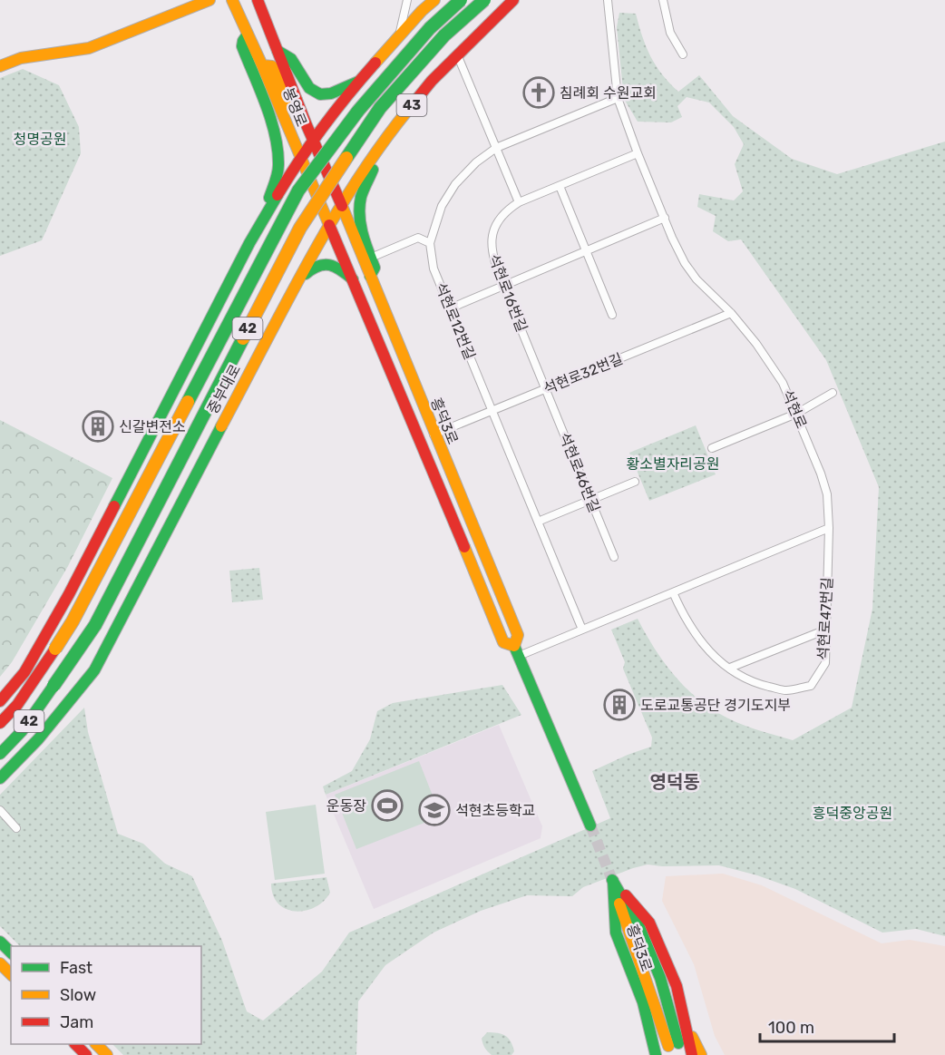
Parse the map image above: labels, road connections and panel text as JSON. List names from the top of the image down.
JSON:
{
  "streets": {
    "main road": [
      "43",
      "봉영로",
      "42",
      "중부대로",
      "흥덕3로"
    ],
    "street": [
      "석현로16번길",
      "석현로12번길",
      "석현로32번길",
      "석현로",
      "석현로46번길",
      "석현로47번길"
    ]
  },
  "crossings": [
    ["봉영로", "중부대로"],
    ["봉영로", "흥덕3로"],
    ["석현로16번길", "석현로32번길"],
    ["석현로16번길", "석현로"],
    ["석현로16번길", "석현로46번길"],
    ["석현로12번길", "석현로32번길"],
    ["석현로12번길", "석현로"],
    ["석현로32번길", "석현로"],
    ["석현로32번길", "흥덕3로"],
    ["석현로32번길", "석현로46번길"],
    ["중부대로", "흥덕3로"],
    ["석현로", "석현로47번길"]
  ],
  "districts": ["영덕동"],
  "parks": ["청명공원", "황소별자리공원", "흥덕중앙공원"],
  "places": {
    "church": ["침례회 수원교회"],
    "building": ["신갈변전소", "도로교통공단 경기도지부"],
    "sports": ["운동장"],
    "school or university": ["석현초등학교"]
  },
  "legend": ["Fast", "Slow", "Jam"],
  "scale_bar": "100 m"
}
